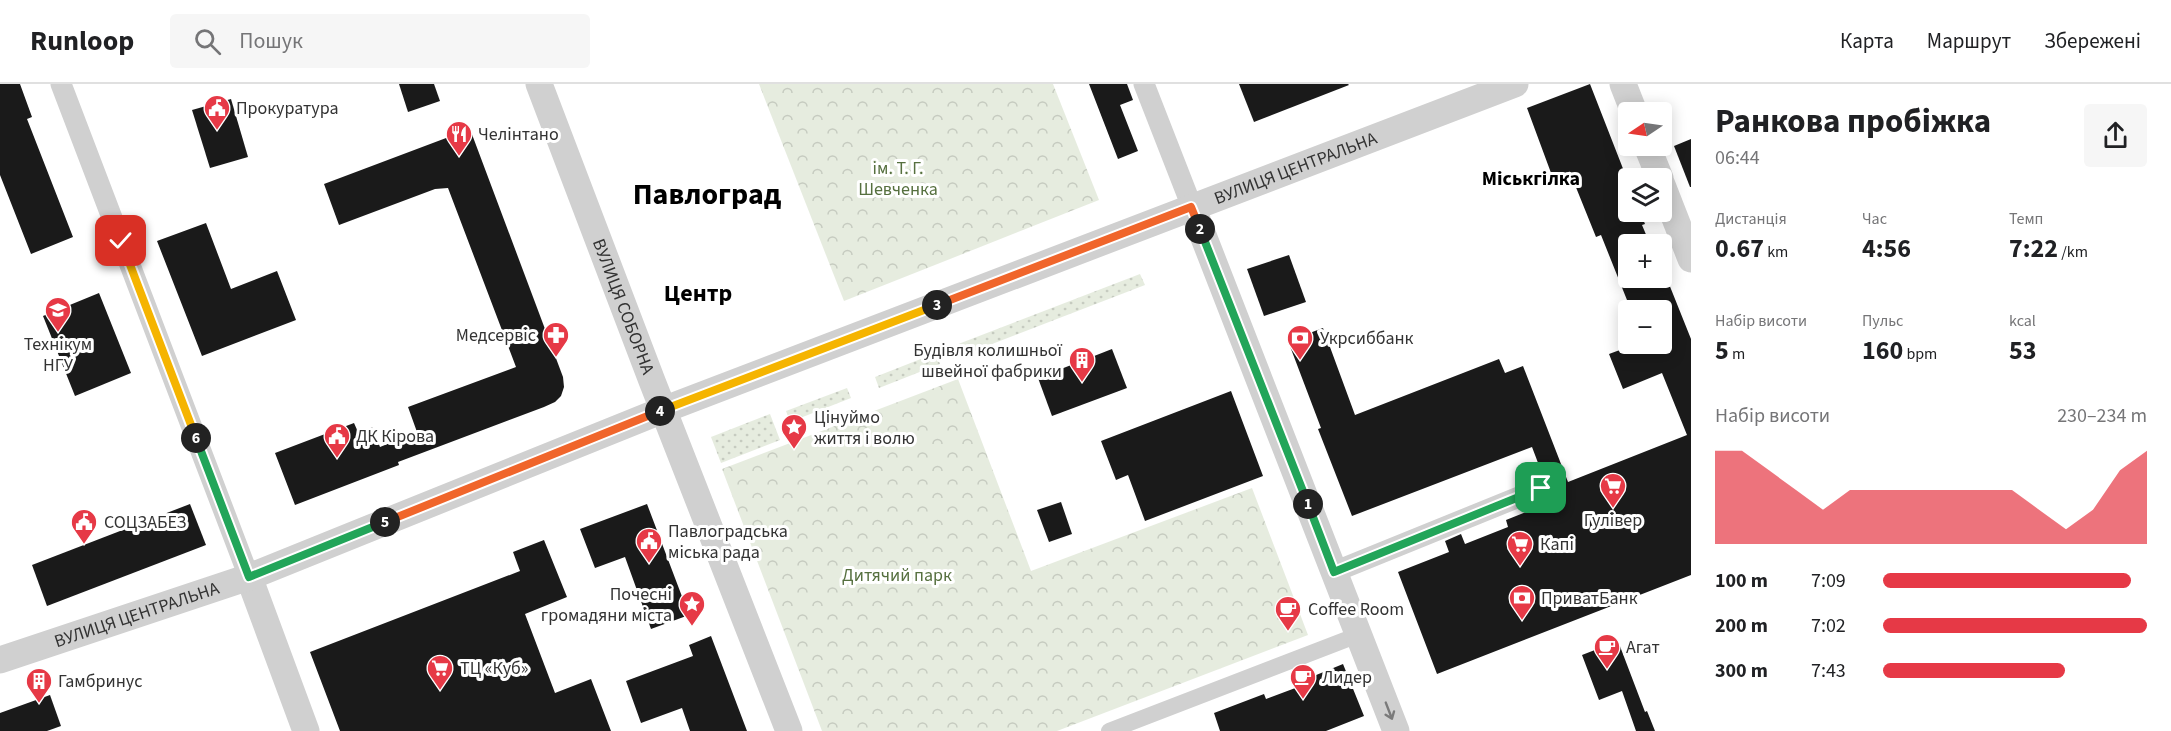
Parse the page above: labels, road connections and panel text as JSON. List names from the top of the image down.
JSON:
{
  "streets": {
    "street": ["ВУЛИЦЯ ЦЕНТРАЛЬНА", "ВУЛИЦЯ СОБОРНА"]
  },
  "crossings": [
    ["ВУЛИЦЯ ЦЕНТРАЛЬНА", "ВУЛИЦЯ СОБОРНА"]
  ],
  "districts": ["Міськгілка", "Павлоград", "Центр"],
  "parks": ["ім. Т. Г. Шевченка", "Дитячий парк"],
  "places": {
    "public building": [
      "Прокуратура",
      "ДК Кірова",
      "СОЦЗАБЕЗ",
      "Павлоградська міська рада"
    ],
    "restaurant": ["Челінтано"],
    "school or university": ["Технікум НГУ"],
    "pharmacy": ["Медсервіс"],
    "bank": ["Укрсиббанк", "ПриватБанк"],
    "building": ["Будівля колишньої швейної фабрики", "Гамбринус"],
    "place": ["Цінуймо життя і волю", "Почесні громадяни міста"],
    "supermarket": ["Гулівер", "Капі", "ТЦ «Куб»"],
    "cafe": ["Coffee Room", "Агат", "Лидер"]
  },
  "north": "left",
  "page": {
    "header": "Runloop",
    "search": "Пошук",
    "nav": ["Карта", "Маршрут", "Збережені"],
    "heading": ["Ранкова пробіжка", "06:44"],
    "map_buttons": ["+", "−"],
    "stats": [
      ["Дистанція", "0.67 km"],
      ["Час", "4:56"],
      ["Темп", "7:22 /km"],
      ["Набір висоти", "5 m"],
      ["Пульс", "160 bpm"],
      ["kcal", "53"]
    ],
    "pins": [
      "2",
      "3",
      "4",
      "6",
      "1",
      "5"
    ],
    "chart": ["Набір висоти", "230–234 m"],
    "list": [
      {
        "name": "100 m",
        "note": "7:09"
      },
      {
        "name": "200 m",
        "note": "7:02"
      },
      {
        "name": "300 m",
        "note": "7:43"
      }
    ]
  }
}
